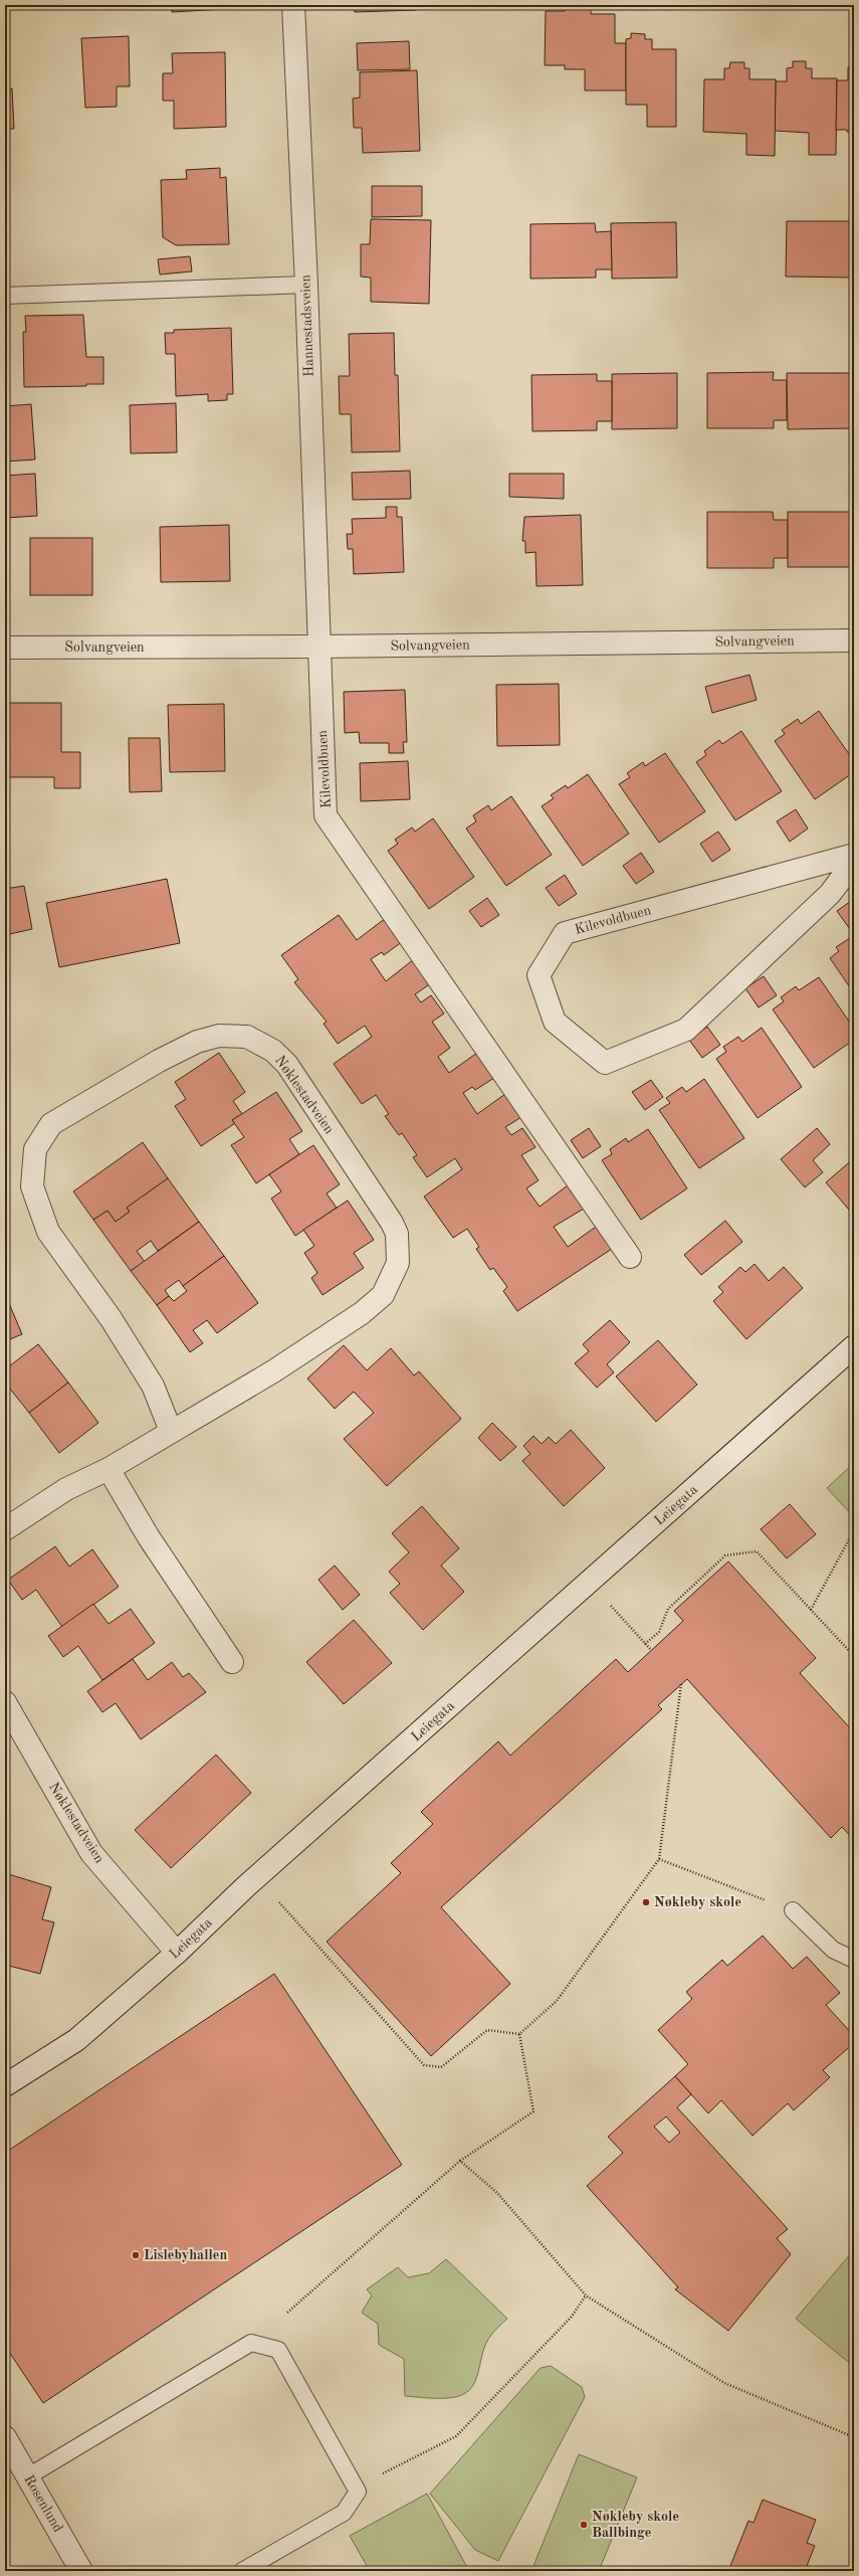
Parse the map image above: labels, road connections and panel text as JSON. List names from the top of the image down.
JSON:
{
  "streets": {
    "street": [
      "Hannestadsveien",
      "Solvangveien",
      "Kilevoldbuen",
      "Nøklestadveien",
      "Leiegata",
      "Rosenlund"
    ]
  },
  "crossings": [
    ["Hannestadsveien", "Solvangveien"],
    ["Hannestadsveien", "Kilevoldbuen"],
    ["Solvangveien", "Kilevoldbuen"],
    ["Nøklestadveien", "Leiegata"]
  ],
  "places": ["Nøkleby skole", "Lislebyhallen", "Nøkleby skole Ballbinge"]
}
